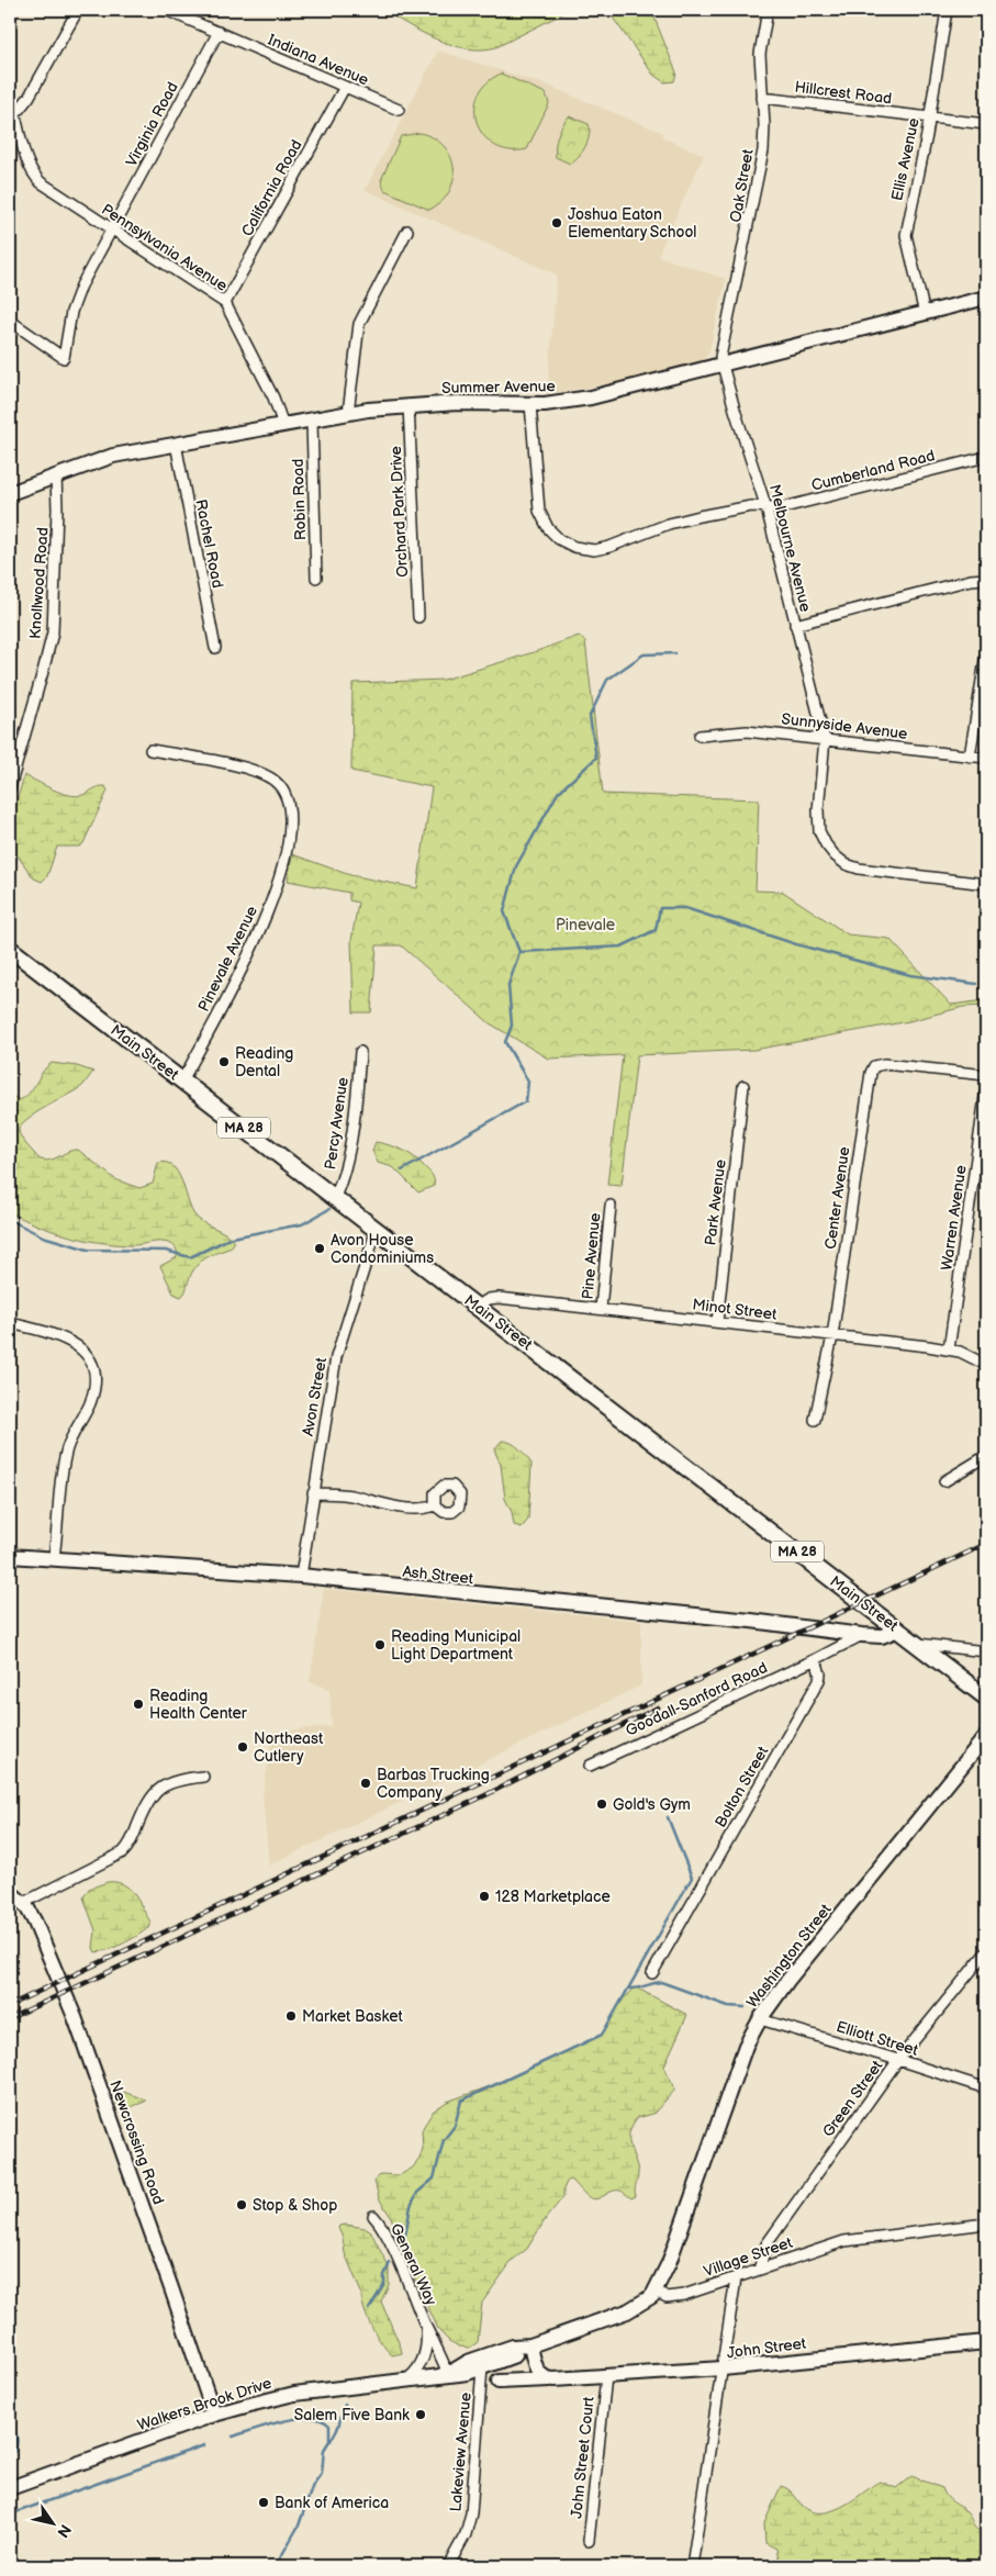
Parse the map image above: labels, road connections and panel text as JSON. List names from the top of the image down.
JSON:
{
  "streets": {
    "main road": ["Main Street", "MA 28"],
    "street": [
      "Indiana Avenue",
      "Hillcrest Road",
      "Virginia Road",
      "Ellis Avenue",
      "Oak Street",
      "California Road",
      "Pennsylvania Avenue",
      "Summer Avenue",
      "Cumberland Road",
      "Robin Road",
      "Orchard Park Drive",
      "Rachel Road",
      "Melbourne Avenue",
      "Knollwood Road",
      "Sunnyside Avenue",
      "Pinevale Avenue",
      "Percy Avenue",
      "Center Avenue",
      "Park Avenue",
      "Warren Avenue",
      "Pine Avenue",
      "Minot Street",
      "Avon Street",
      "Ash Street",
      "Goodall-Sanford Road",
      "Bolton Street",
      "Washington Street",
      "Elliott Street",
      "Green Street",
      "Newcrossing Road",
      "Village Street",
      "General Way",
      "John Street",
      "Walkers Brook Drive",
      "Lakeview Avenue",
      "John Street Court"
    ]
  },
  "crossings": [
    ["Indiana Avenue", "Virginia Road"],
    ["Indiana Avenue", "California Road"],
    ["Hillcrest Road", "Ellis Avenue"],
    ["Hillcrest Road", "Oak Street"],
    ["Virginia Road", "Pennsylvania Avenue"],
    ["Ellis Avenue", "Summer Avenue"],
    ["Oak Street", "Summer Avenue"],
    ["Oak Street", "Melbourne Avenue"],
    ["California Road", "Pennsylvania Avenue"],
    ["Pennsylvania Avenue", "Summer Avenue"],
    ["Summer Avenue", "Cumberland Road"],
    ["Summer Avenue", "Robin Road"],
    ["Summer Avenue", "Orchard Park Drive"],
    ["Summer Avenue", "Rachel Road"],
    ["Summer Avenue", "Melbourne Avenue"],
    ["Summer Avenue", "Knollwood Road"],
    ["Cumberland Road", "Melbourne Avenue"],
    ["Melbourne Avenue", "Sunnyside Avenue"],
    ["Pinevale Avenue", "Main Street"],
    ["Main Street", "Percy Avenue"],
    ["Main Street", "Minot Street"],
    ["Main Street", "Avon Street"],
    ["Main Street", "Ash Street"],
    ["Center Avenue", "Minot Street"],
    ["Park Avenue", "Minot Street"],
    ["Warren Avenue", "Minot Street"],
    ["Pine Avenue", "Minot Street"],
    ["Avon Street", "Ash Street"],
    ["Goodall-Sanford Road", "Bolton Street"],
    ["Washington Street", "Elliott Street"],
    ["Washington Street", "Village Street"],
    ["Elliott Street", "Green Street"],
    ["Green Street", "Village Street"],
    ["Newcrossing Road", "Walkers Brook Drive"],
    ["General Way", "Walkers Brook Drive"],
    ["John Street", "John Street Court"]
  ],
  "parks": ["Pinevale"],
  "places": [
    "Joshua Eaton Elementary School",
    "Reading Dental",
    "Avon House Condominiums",
    "Reading Municipal Light Department",
    "Reading Health Center",
    "Northeast Cutlery",
    "Barbas Trucking Company",
    "Gold's Gym",
    "128 Marketplace",
    "Market Basket",
    "Stop & Shop",
    "Salem Five Bank",
    "Bank of America"
  ],
  "north": "bottom right"
}
